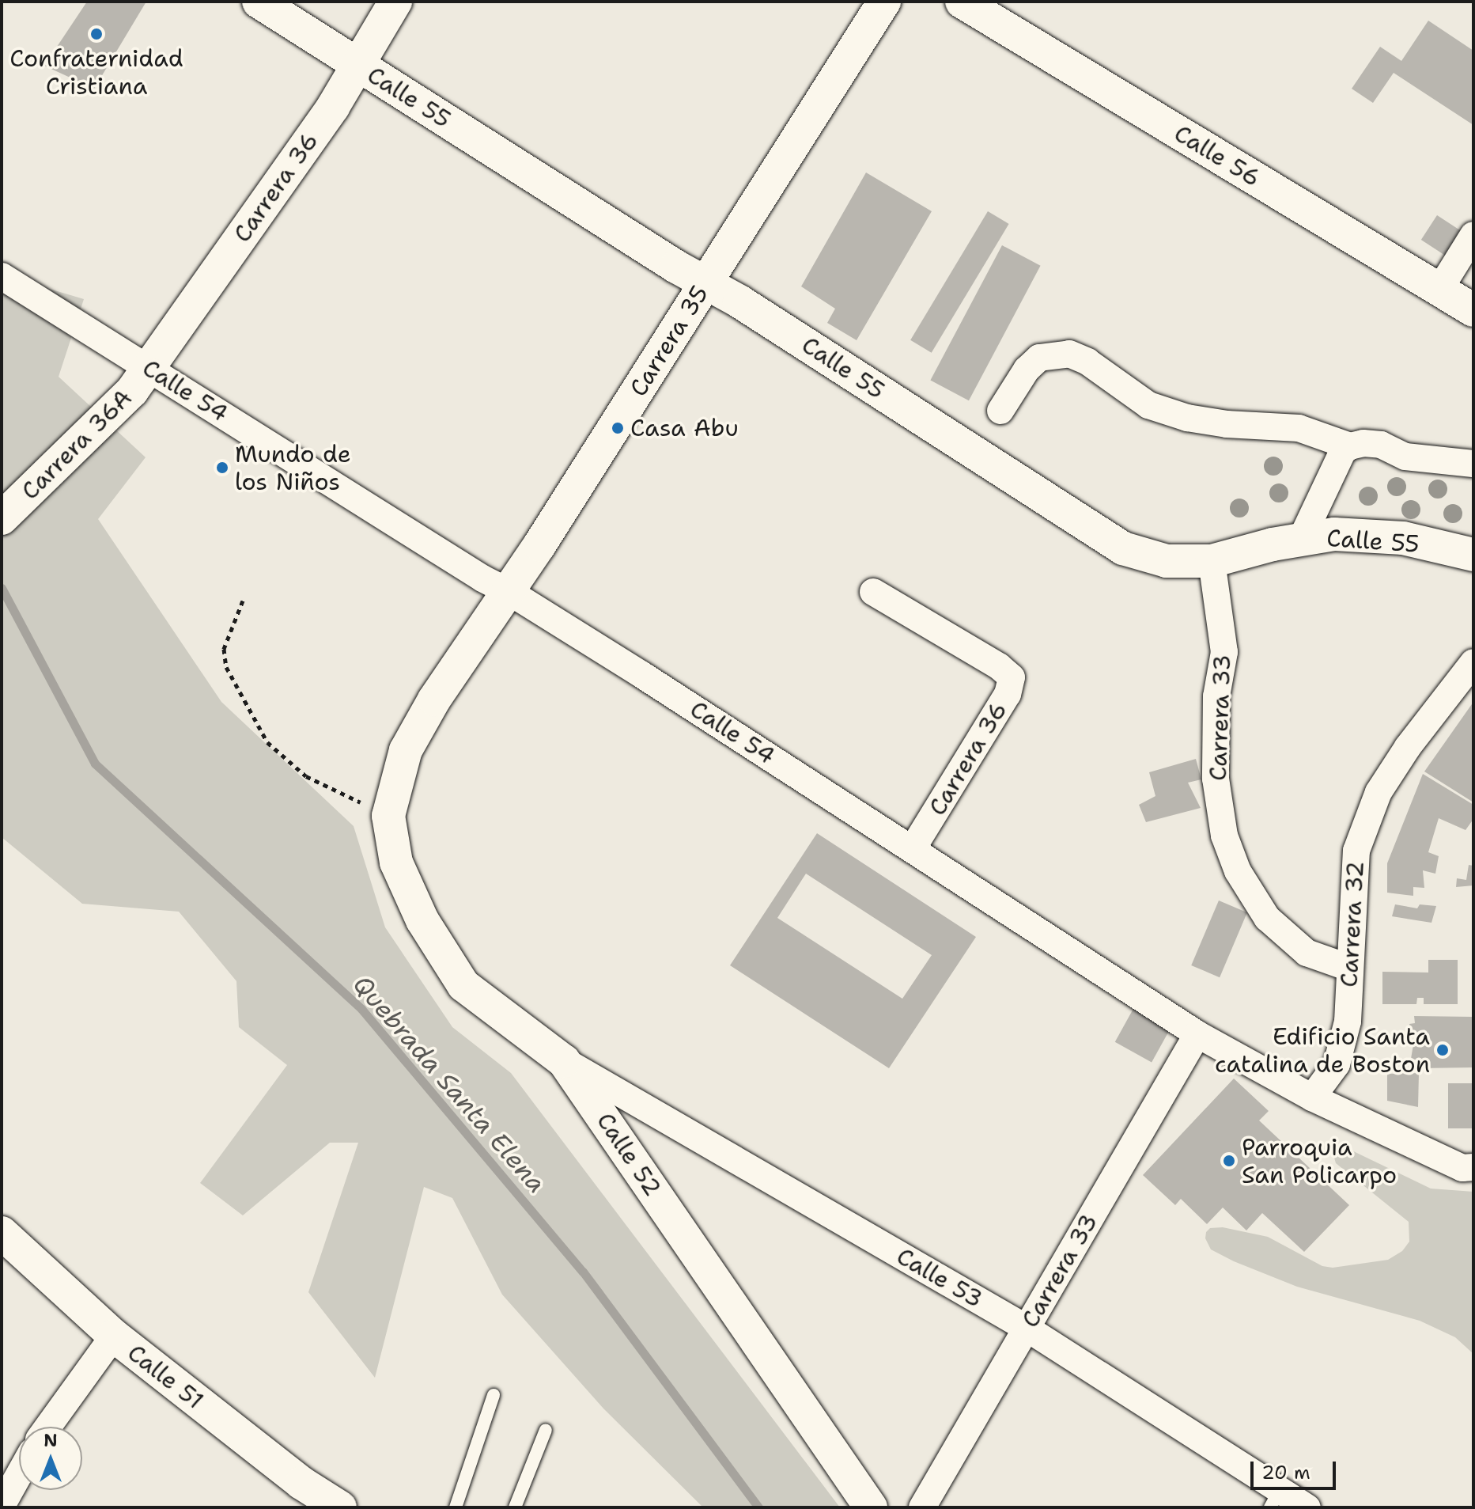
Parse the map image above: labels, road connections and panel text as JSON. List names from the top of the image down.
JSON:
{
  "streets": {
    "street": [
      "Calle 55",
      "Calle 56",
      "Carrera 36",
      "Carrera 35",
      "Calle 54",
      "Carrera 36A",
      "Carrera 33",
      "Carrera 32",
      "Calle 52",
      "Calle 53",
      "Calle 51"
    ]
  },
  "crossings": [
    ["Calle 55", "Carrera 36"],
    ["Calle 55", "Carrera 35"],
    ["Calle 55", "Carrera 33"],
    ["Carrera 36", "Calle 54"],
    ["Carrera 36", "Carrera 36A"],
    ["Carrera 35", "Calle 54"],
    ["Carrera 35", "Calle 52"],
    ["Calle 54", "Carrera 36A"],
    ["Calle 54", "Carrera 33"],
    ["Calle 54", "Carrera 32"],
    ["Carrera 33", "Carrera 32"],
    ["Carrera 33", "Calle 53"],
    ["Calle 52", "Calle 53"]
  ],
  "water": ["Quebrada Santa Elena"],
  "places": [
    "Confraternidad Cristiana",
    "Casa Abu",
    "Mundo de los Niños",
    "Edificio Santa catalina de Boston",
    "Parroquia San Policarpo"
  ],
  "scale_bar": "20 m",
  "north": "top"
}
